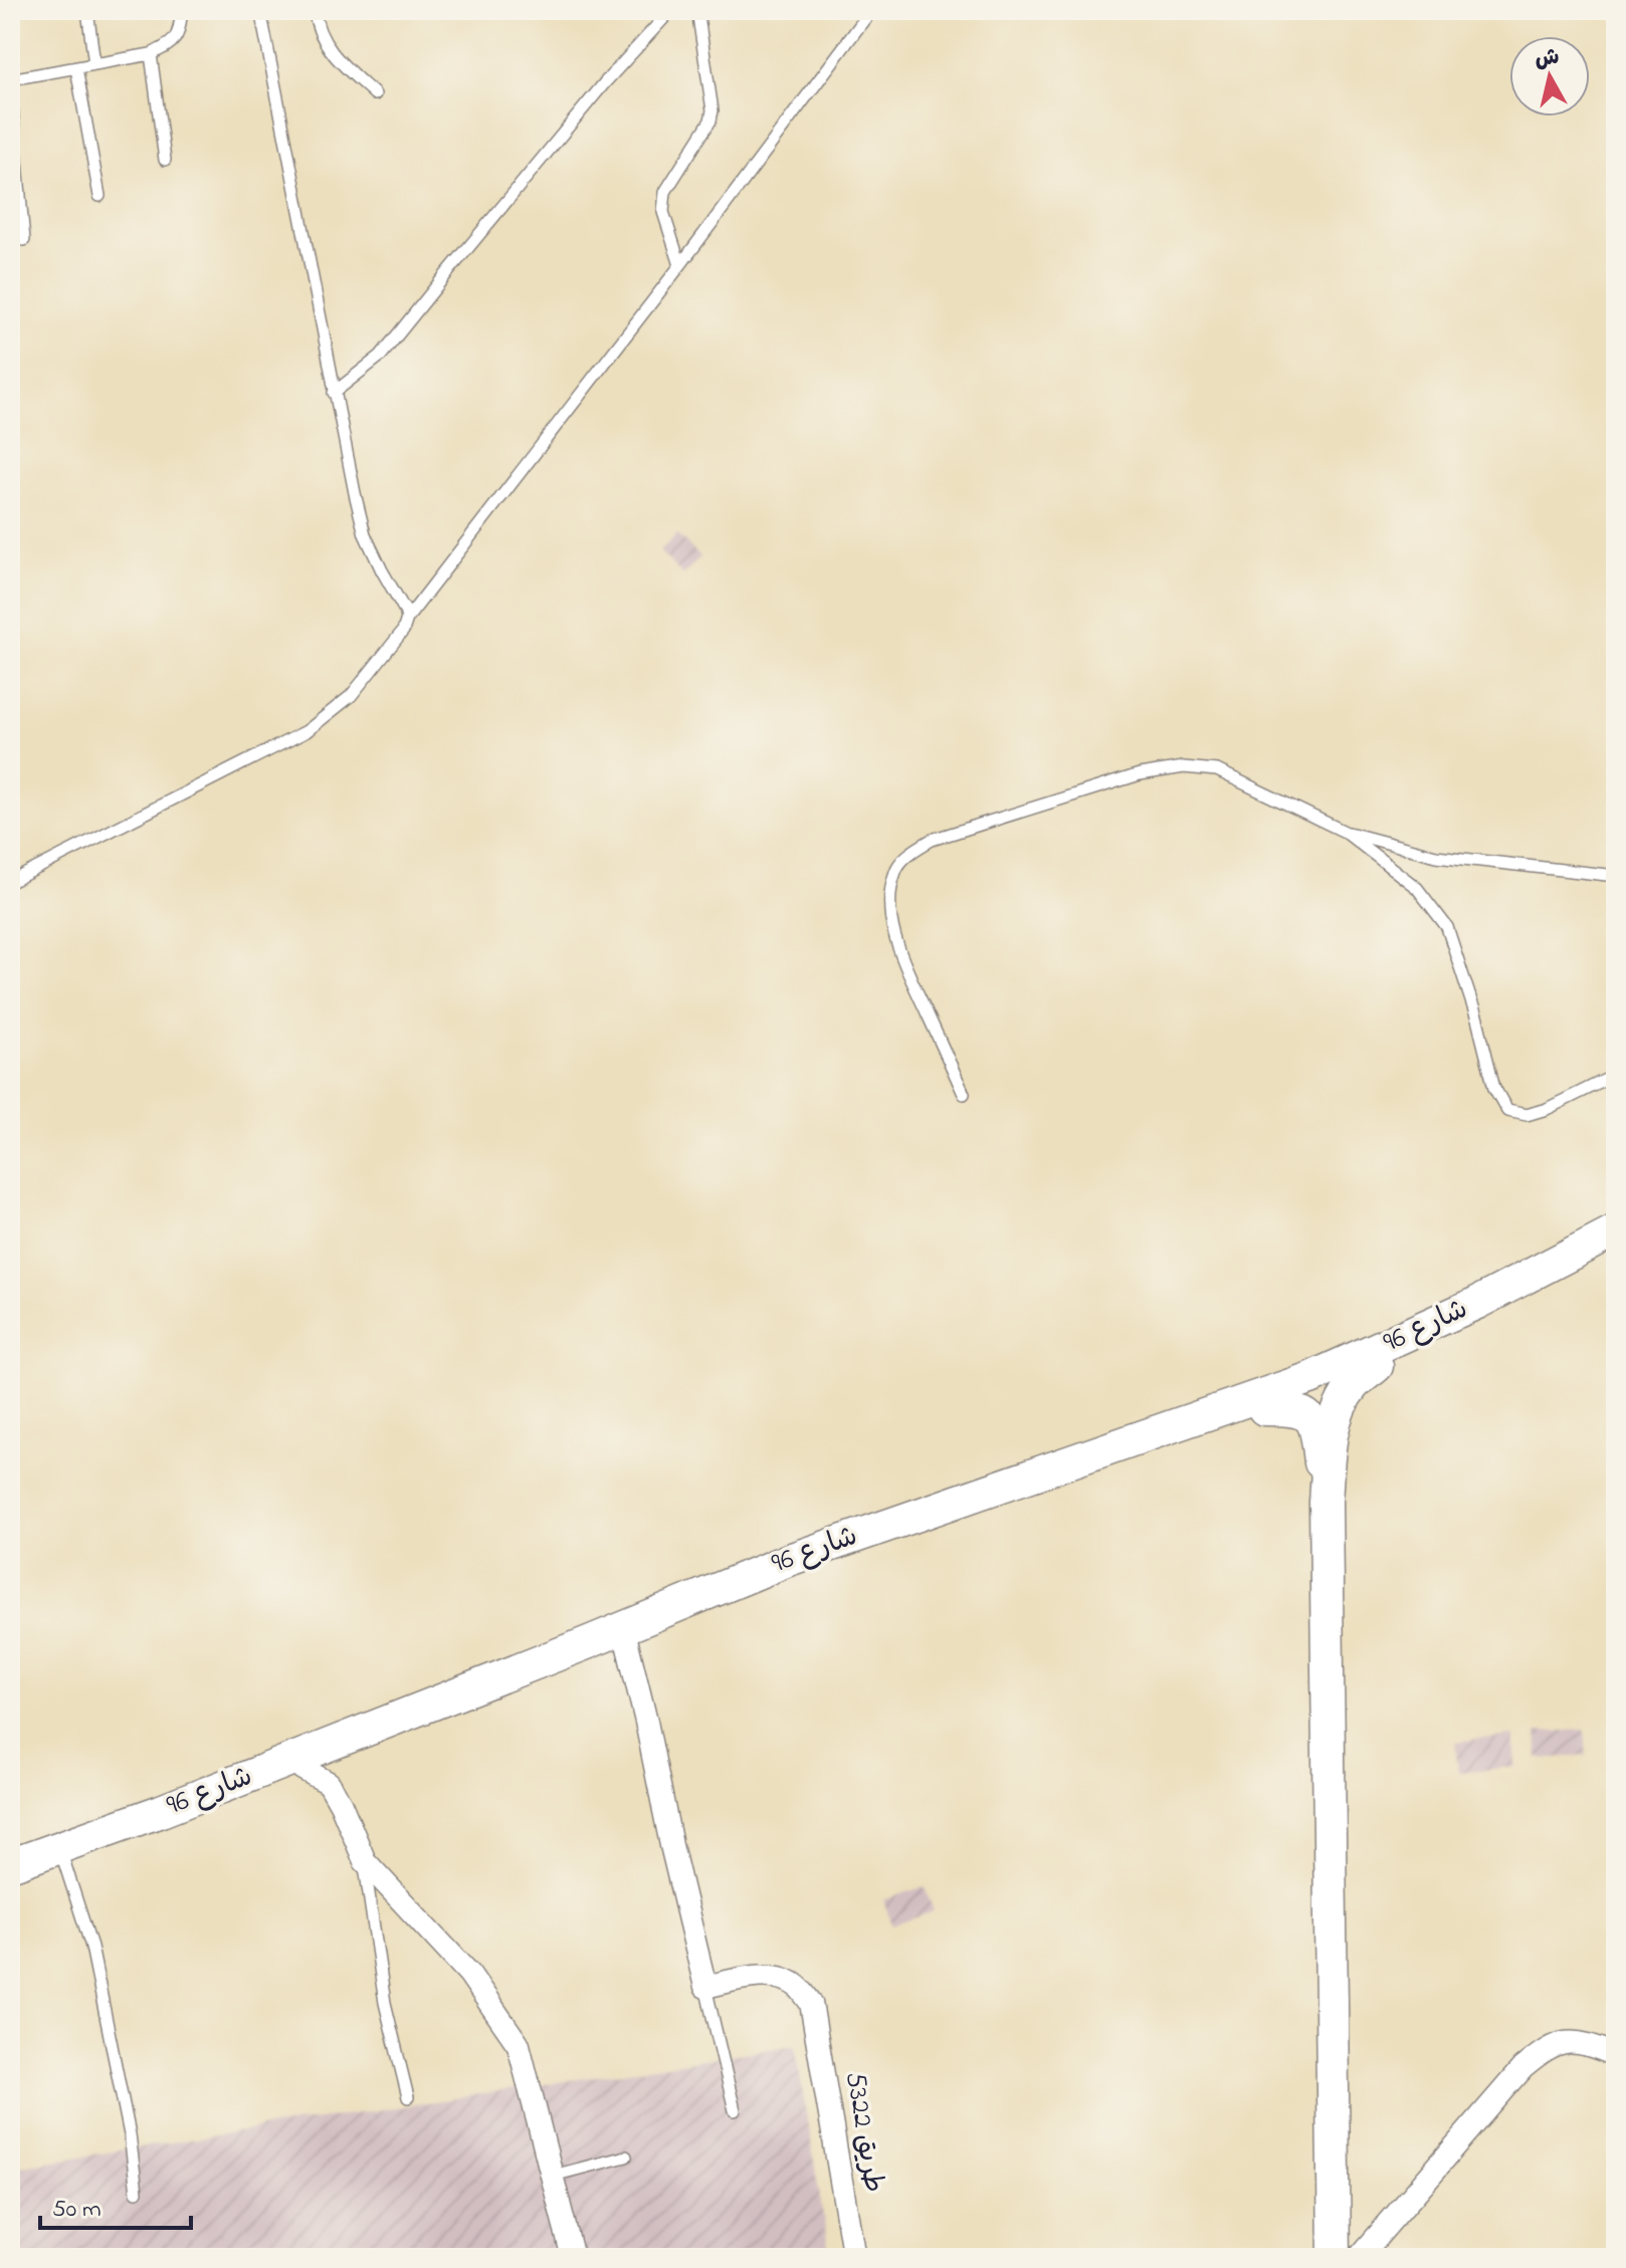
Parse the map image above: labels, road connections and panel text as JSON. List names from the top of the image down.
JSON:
{
  "streets": {
    "street": ["شارع 96", "طريق 5322"]
  },
  "scale_bar": "50 m",
  "north": "top"
}
